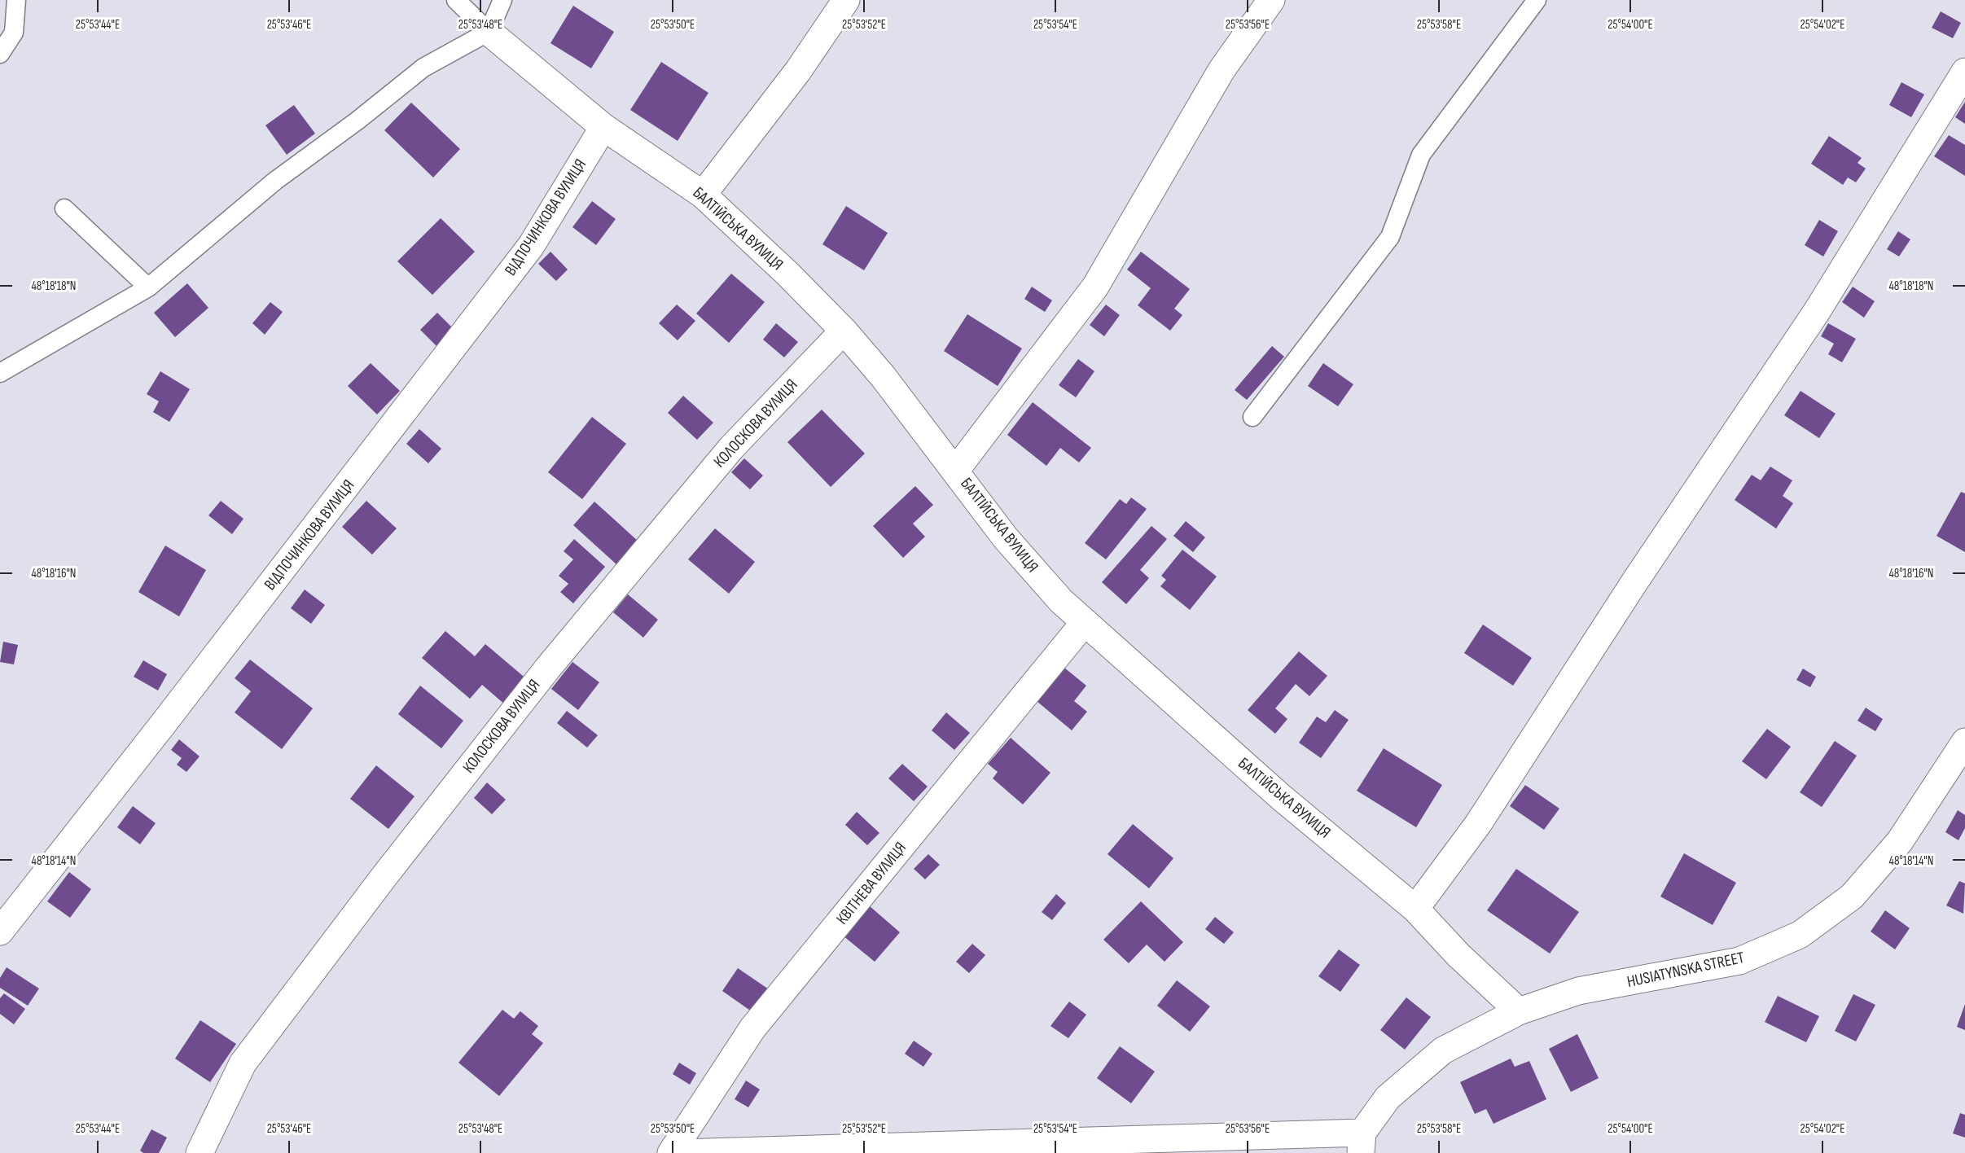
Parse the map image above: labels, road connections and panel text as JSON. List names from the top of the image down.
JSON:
{
  "streets": {
    "street": [
      "ВІДПОЧИНКОВА ВУЛИЦЯ",
      "БАЛТІЙСЬКА ВУЛИЦЯ",
      "КОЛОСКОВА ВУЛИЦЯ",
      "КВІТНЕВА ВУЛИЦЯ",
      "HUSIATYNSKA STREET"
    ]
  },
  "crossings": [
    ["ВІДПОЧИНКОВА ВУЛИЦЯ", "БАЛТІЙСЬКА ВУЛИЦЯ"],
    ["БАЛТІЙСЬКА ВУЛИЦЯ", "КОЛОСКОВА ВУЛИЦЯ"],
    ["БАЛТІЙСЬКА ВУЛИЦЯ", "КВІТНЕВА ВУЛИЦЯ"],
    ["БАЛТІЙСЬКА ВУЛИЦЯ", "HUSIATYNSKA STREET"]
  ],
  "coordinates": [
    "25°53'44\"E",
    "25°53'46\"E",
    "25°53'48\"E",
    "25°53'50\"E",
    "25°53'52\"E",
    "25°53'54\"E",
    "25°53'56\"E",
    "25°53'58\"E",
    "25°54'00\"E",
    "25°54'02\"E",
    "48°18'18\"N",
    "48°18'16\"N",
    "48°18'14\"N"
  ]
}
